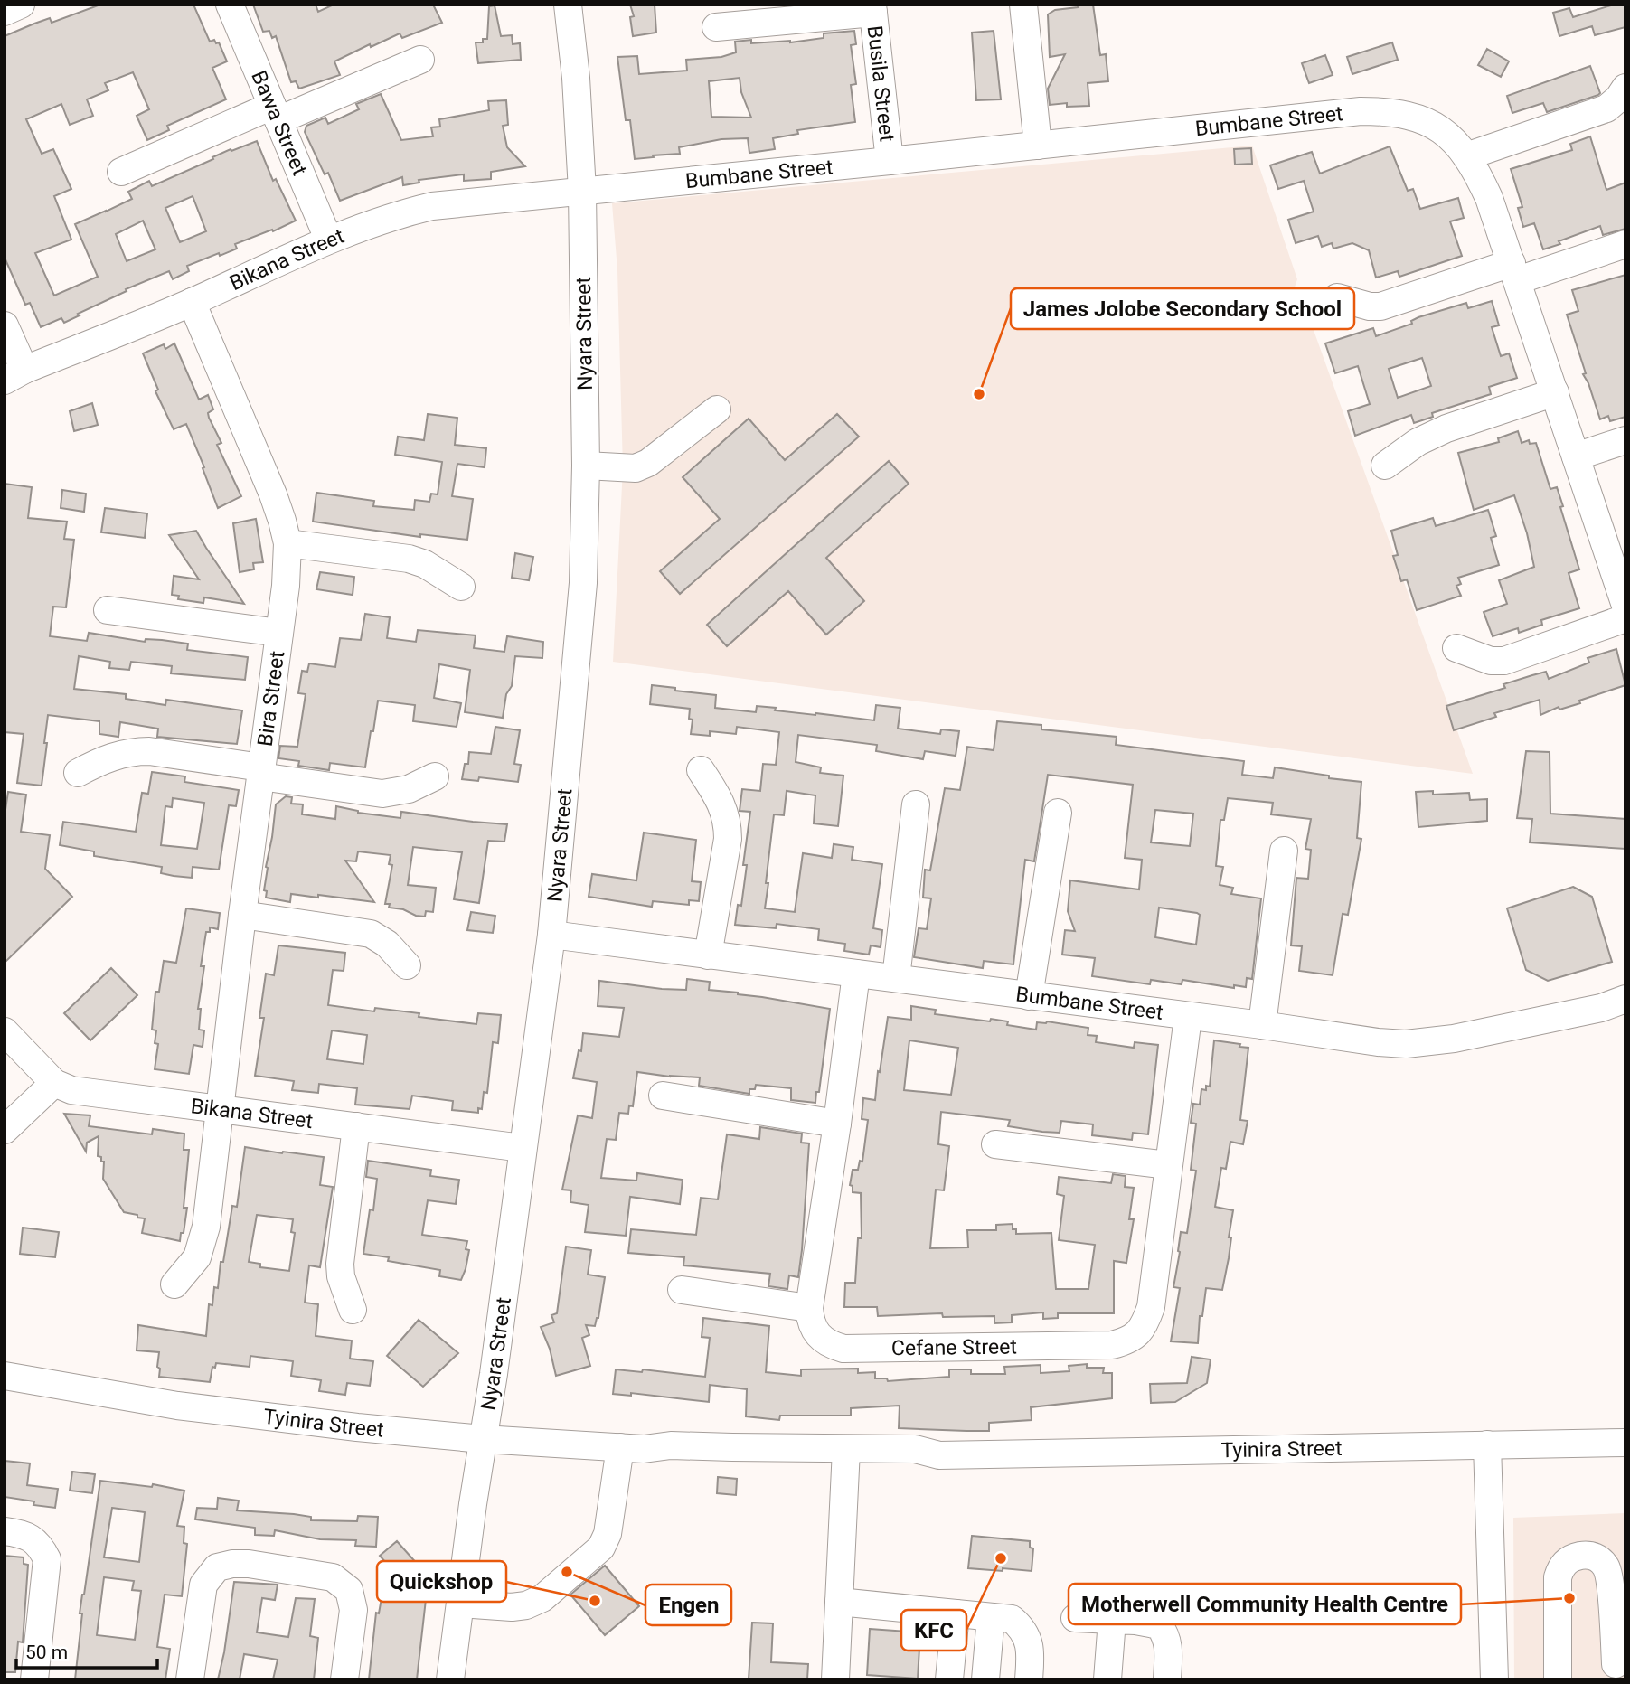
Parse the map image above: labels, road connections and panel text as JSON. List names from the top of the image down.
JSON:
{
  "streets": {
    "street": [
      "Busila Street",
      "Bumbane Street",
      "Bawa Street",
      "Bikana Street",
      "Nyara Street",
      "Bira Street",
      "Cefane Street",
      "Tyinira Street"
    ]
  },
  "crossings": [
    ["Busila Street", "Bumbane Street"],
    ["Bumbane Street", "Bikana Street"],
    ["Bumbane Street", "Nyara Street"],
    ["Bumbane Street", "Cefane Street"],
    ["Bawa Street", "Bikana Street"],
    ["Bikana Street", "Nyara Street"],
    ["Bikana Street", "Bira Street"],
    ["Nyara Street", "Tyinira Street"]
  ],
  "places": [
    "James Jolobe Secondary School",
    "KFC",
    "Engen",
    "Motherwell Community Health Centre",
    "Quickshop"
  ],
  "scale_bar": "50 m"
}
